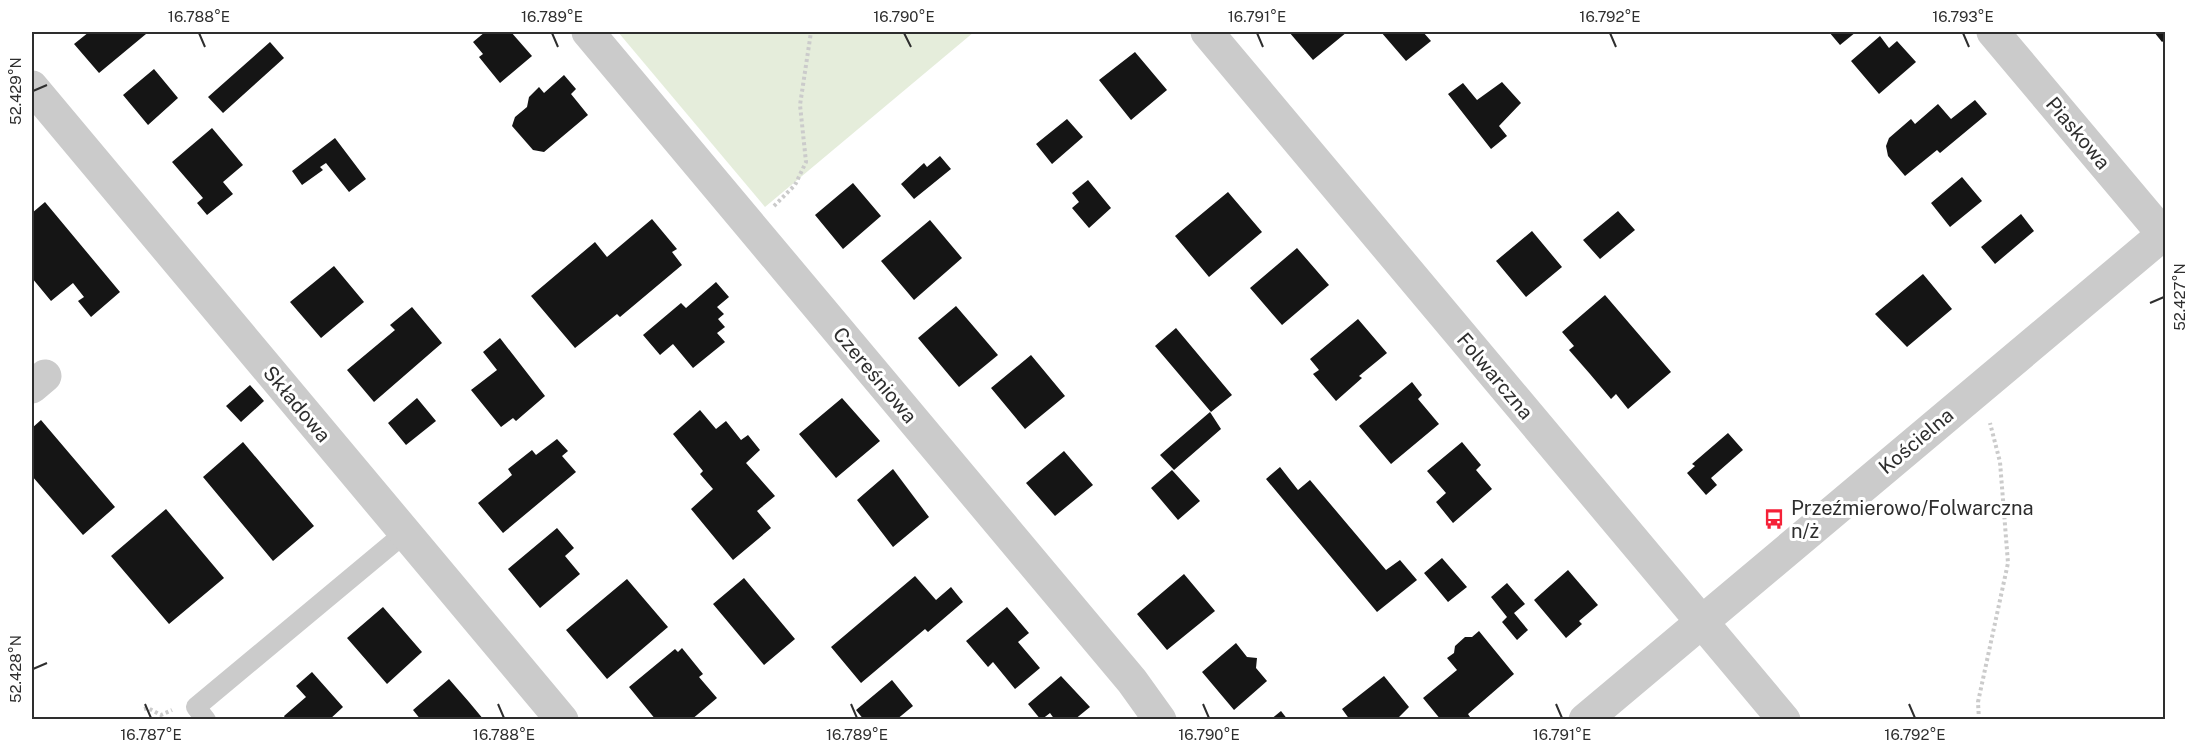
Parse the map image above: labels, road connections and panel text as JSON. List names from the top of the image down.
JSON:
{
  "streets": {
    "street": [
      "Piaskowa",
      "Czereśniowa",
      "Folwarczna",
      "Składowa",
      "Kościelna"
    ]
  },
  "crossings": [
    ["Piaskowa", "Kościelna"],
    ["Folwarczna", "Kościelna"]
  ],
  "places": {
    "bus stop": ["Przeźmierowo/Folwarczna n/ż"]
  },
  "coordinates": [
    "16.788°E",
    "16.789°E",
    "16.790°E",
    "16.791°E",
    "16.792°E",
    "16.793°E",
    "52.429°N",
    "52.427°N",
    "52.428°N",
    "16.787°E"
  ]
}
